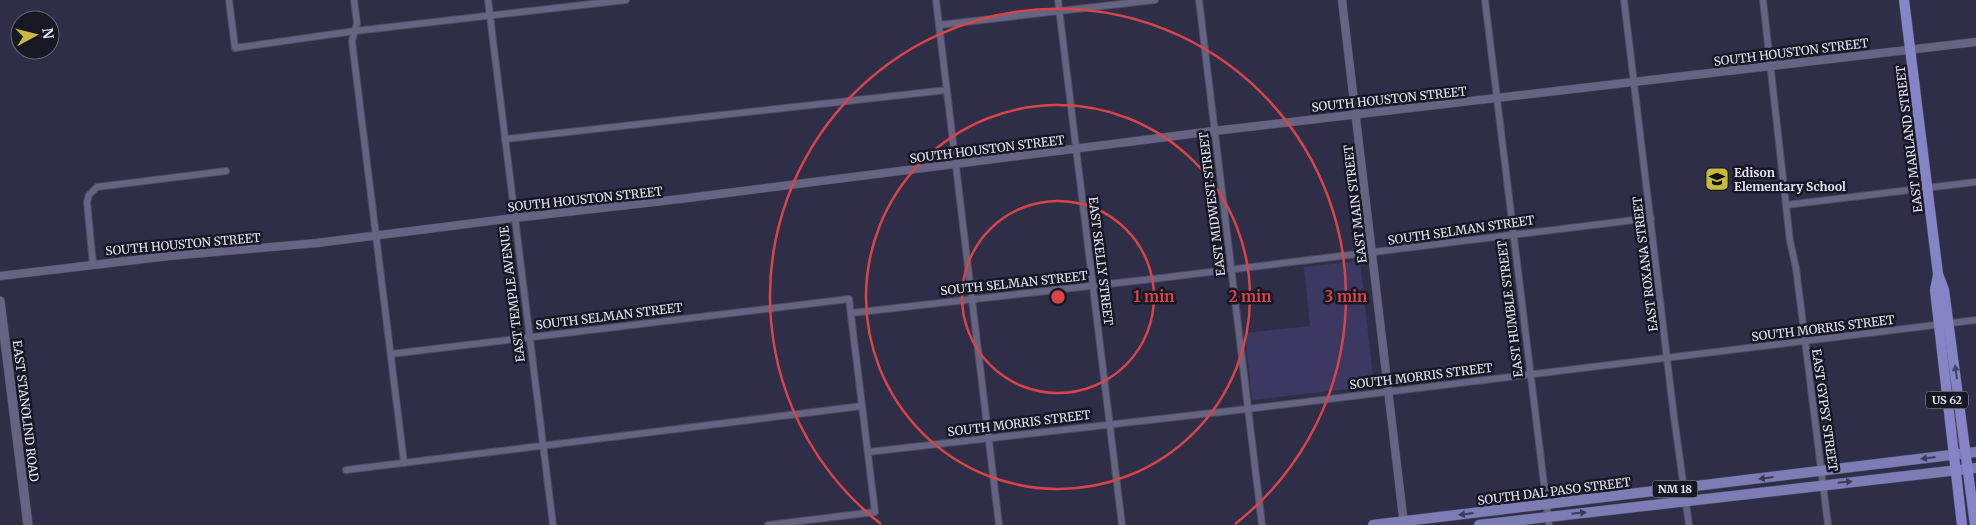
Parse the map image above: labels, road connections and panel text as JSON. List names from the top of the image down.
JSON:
{
  "streets": {
    "highway": ["EAST MARLAND STREET", "US 62"],
    "main road": ["EAST STANOLIND ROAD", "NM 18", "SOUTH DAL PASO STREET"],
    "street": [
      "SOUTH HOUSTON STREET",
      "EAST MIDWEST STREET",
      "EAST MAIN STREET",
      "SOUTH SELMAN STREET",
      "EAST SKELLY STREET",
      "EAST ROXANA STREET",
      "EAST TEMPLE AVENUE",
      "EAST HUMBLE STREET",
      "SOUTH MORRIS STREET",
      "EAST GYPSY STREET"
    ]
  },
  "crossings": [
    ["SOUTH HOUSTON STREET", "EAST MARLAND STREET"],
    ["SOUTH HOUSTON STREET", "EAST MIDWEST STREET"],
    ["SOUTH HOUSTON STREET", "EAST MAIN STREET"],
    ["SOUTH HOUSTON STREET", "EAST SKELLY STREET"],
    ["SOUTH HOUSTON STREET", "EAST ROXANA STREET"],
    ["SOUTH HOUSTON STREET", "EAST TEMPLE AVENUE"],
    ["SOUTH HOUSTON STREET", "EAST HUMBLE STREET"],
    ["SOUTH HOUSTON STREET", "EAST GYPSY STREET"],
    ["EAST MARLAND STREET", "SOUTH MORRIS STREET"],
    ["EAST MARLAND STREET", "SOUTH DAL PASO STREET"],
    ["EAST MIDWEST STREET", "SOUTH SELMAN STREET"],
    ["EAST MIDWEST STREET", "SOUTH MORRIS STREET"],
    ["EAST MAIN STREET", "SOUTH SELMAN STREET"],
    ["EAST MAIN STREET", "SOUTH MORRIS STREET"],
    ["EAST MAIN STREET", "SOUTH DAL PASO STREET"],
    ["SOUTH SELMAN STREET", "EAST SKELLY STREET"],
    ["SOUTH SELMAN STREET", "EAST ROXANA STREET"],
    ["SOUTH SELMAN STREET", "EAST TEMPLE AVENUE"],
    ["SOUTH SELMAN STREET", "EAST HUMBLE STREET"],
    ["EAST SKELLY STREET", "SOUTH MORRIS STREET"],
    ["EAST ROXANA STREET", "SOUTH MORRIS STREET"],
    ["EAST ROXANA STREET", "SOUTH DAL PASO STREET"],
    ["EAST HUMBLE STREET", "SOUTH MORRIS STREET"],
    ["EAST HUMBLE STREET", "SOUTH DAL PASO STREET"],
    ["SOUTH MORRIS STREET", "EAST GYPSY STREET"],
    ["EAST GYPSY STREET", "SOUTH DAL PASO STREET"]
  ],
  "places": {
    "school or university": ["Edison Elementary School"]
  },
  "north": "right",
  "rings": ["1 min", "2 min", "3 min"]
}
